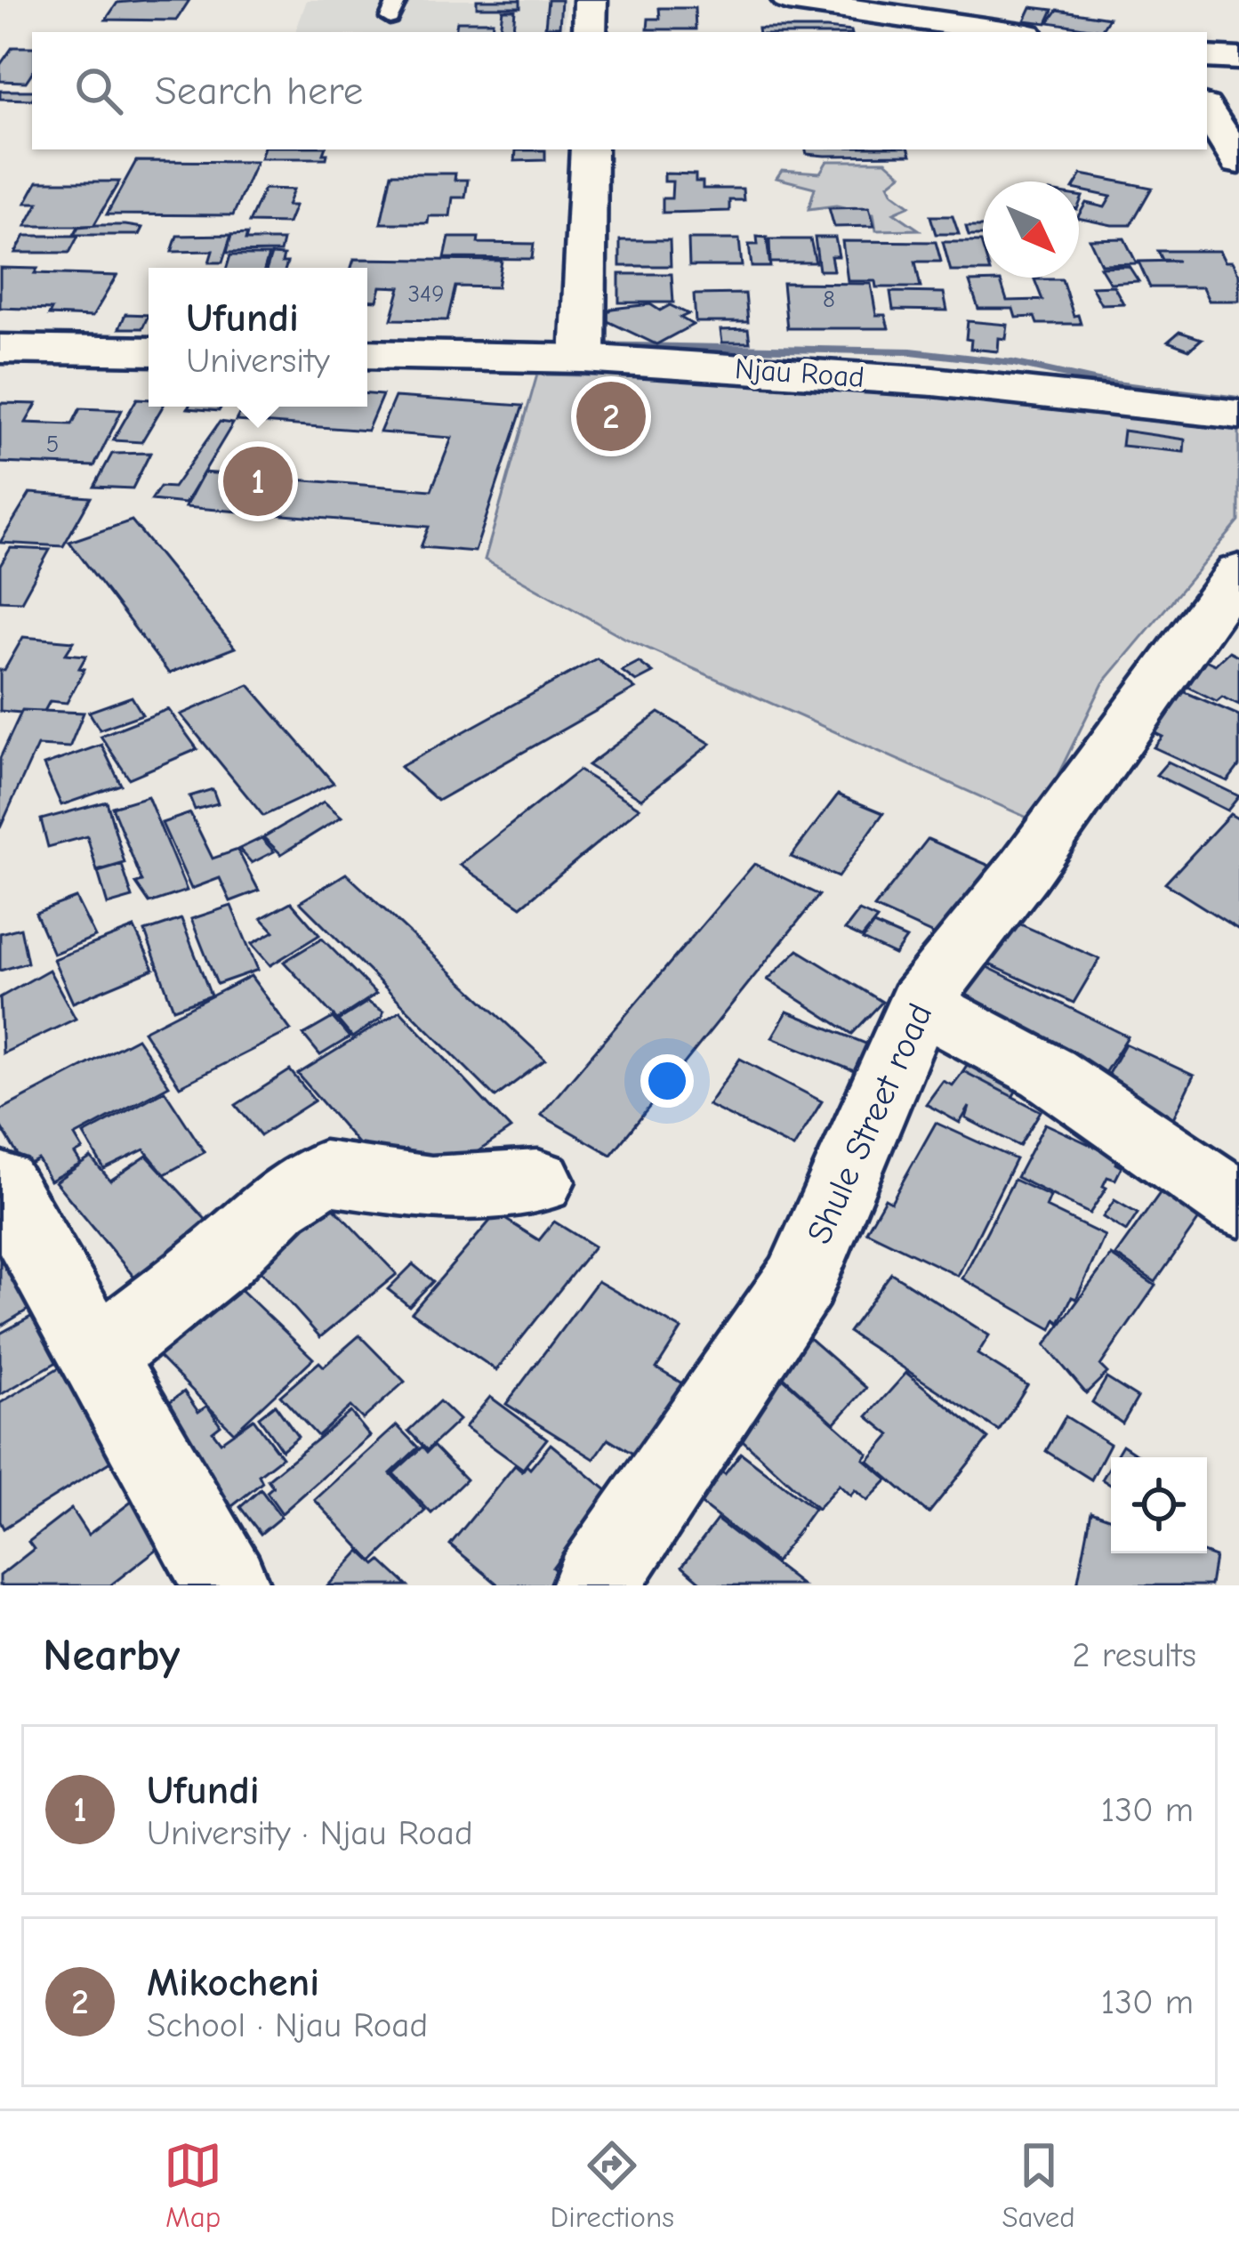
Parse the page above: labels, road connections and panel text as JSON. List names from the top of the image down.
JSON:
{
  "streets": {
    "street": ["Njau Road", "Shule Street road"]
  },
  "house_numbers": ["349", "8", "5"],
  "north": "bottom right",
  "page": {
    "search": "Search here",
    "popup": ["Ufundi", "University"],
    "pins": ["2", "1"],
    "heading": ["Nearby", "2 results"],
    "list": [
      {
        "mark": "1",
        "name": "Ufundi",
        "note": "University · Njau Road",
        "value": "130 m"
      },
      {
        "mark": "2",
        "name": "Mikocheni",
        "note": "School · Njau Road",
        "value": "130 m"
      }
    ],
    "nav": ["Map", "Directions", "Saved"]
  }
}
